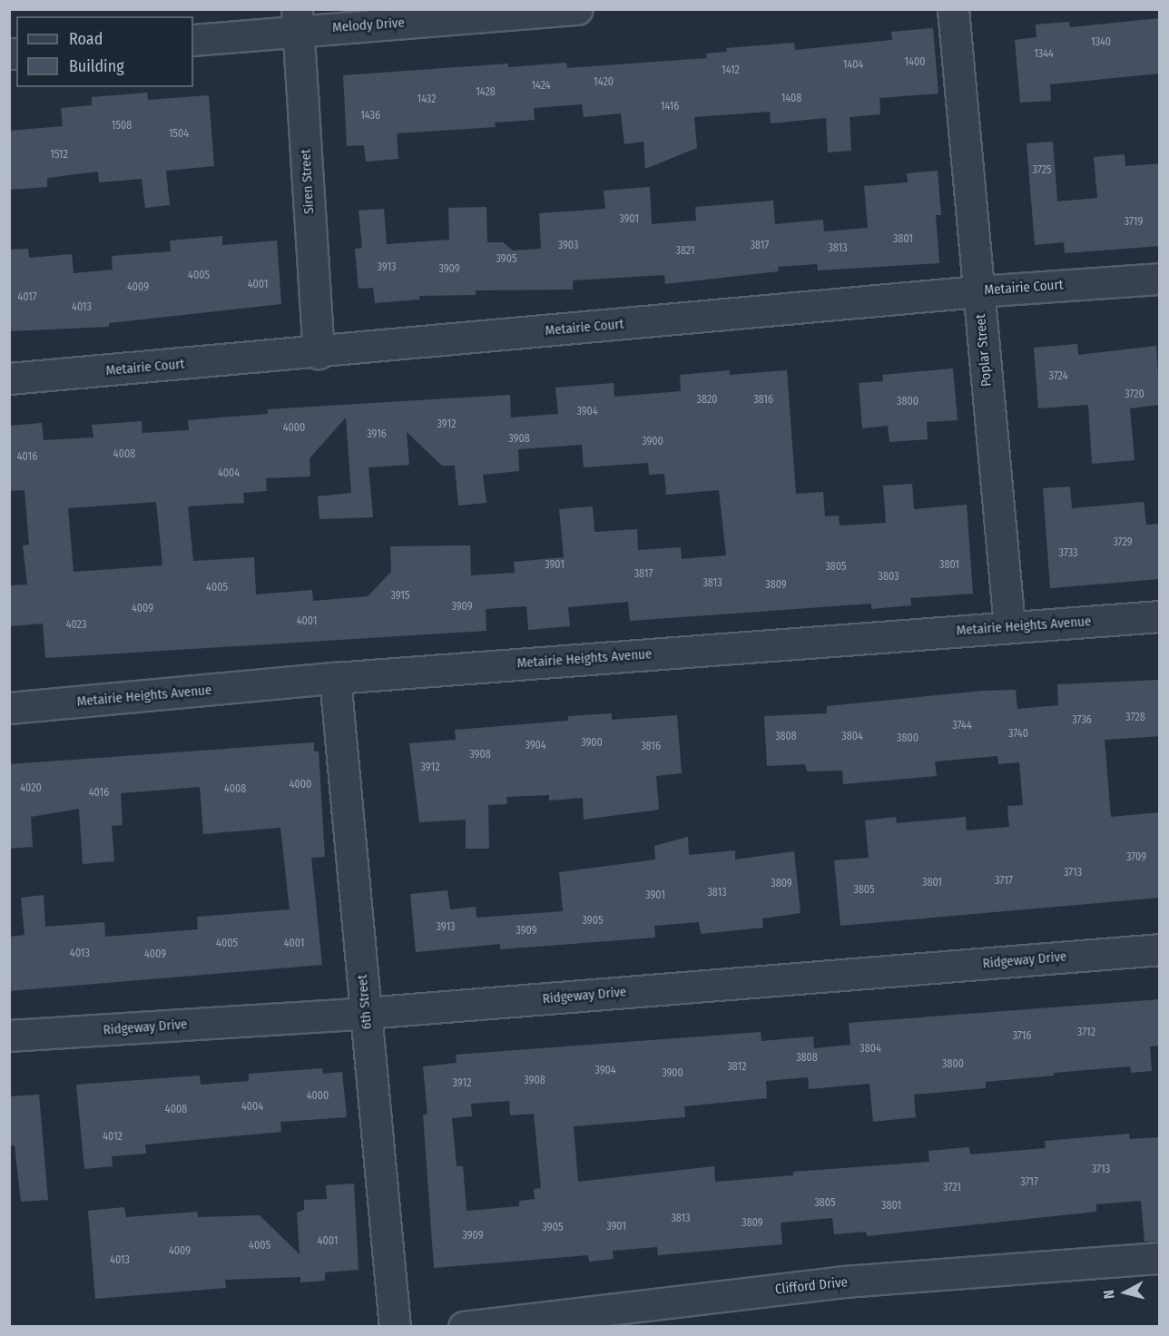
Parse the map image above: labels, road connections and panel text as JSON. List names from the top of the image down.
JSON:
{
  "streets": {
    "street": [
      "Melody Drive",
      "Siren Street",
      "Metairie Court",
      "Poplar Street",
      "Metairie Heights Avenue",
      "Ridgeway Drive",
      "6th Street",
      "Clifford Drive"
    ]
  },
  "crossings": [
    ["Melody Drive", "Siren Street"],
    ["Siren Street", "Metairie Court"],
    ["Metairie Court", "Poplar Street"],
    ["Poplar Street", "Metairie Heights Avenue"],
    ["Metairie Heights Avenue", "6th Street"],
    ["Ridgeway Drive", "6th Street"]
  ],
  "house_numbers": [
    "1340",
    "1344",
    "1400",
    "1404",
    "1412",
    "1420",
    "1424",
    "1428",
    "1408",
    "1432",
    "1416",
    "1436",
    "1508",
    "1504",
    "1512",
    "3725",
    "3901",
    "3719",
    "3801",
    "3903",
    "3817",
    "3813",
    "3821",
    "3905",
    "3913",
    "3909",
    "4005",
    "4001",
    "4009",
    "4017",
    "4013",
    "3724",
    "3720",
    "3820",
    "3816",
    "3800",
    "3904",
    "3912",
    "4000",
    "3916",
    "3908",
    "3900",
    "4008",
    "4016",
    "4004",
    "3729",
    "3733",
    "3901",
    "3801",
    "3805",
    "3817",
    "3803",
    "3813",
    "3809",
    "4005",
    "3915",
    "3909",
    "4009",
    "4001",
    "4023",
    "3728",
    "3736",
    "3744",
    "3740",
    "3808",
    "3804",
    "3800",
    "3900",
    "3904",
    "3816",
    "3908",
    "3912",
    "4000",
    "4020",
    "4008",
    "4016",
    "3709",
    "3713",
    "3717",
    "3801",
    "3809",
    "3805",
    "3813",
    "3901",
    "3905",
    "3913",
    "3909",
    "4005",
    "4001",
    "4013",
    "4009",
    "3712",
    "3716",
    "3804",
    "3808",
    "3800",
    "3812",
    "3904",
    "3900",
    "3908",
    "3912",
    "4000",
    "4004",
    "4008",
    "4012",
    "3713",
    "3717",
    "3721",
    "3805",
    "3801",
    "3813",
    "3809",
    "3901",
    "3905",
    "3909",
    "4001",
    "4005",
    "4009",
    "4013"
  ],
  "legend": ["Road", "Building"],
  "north": "left"
}
